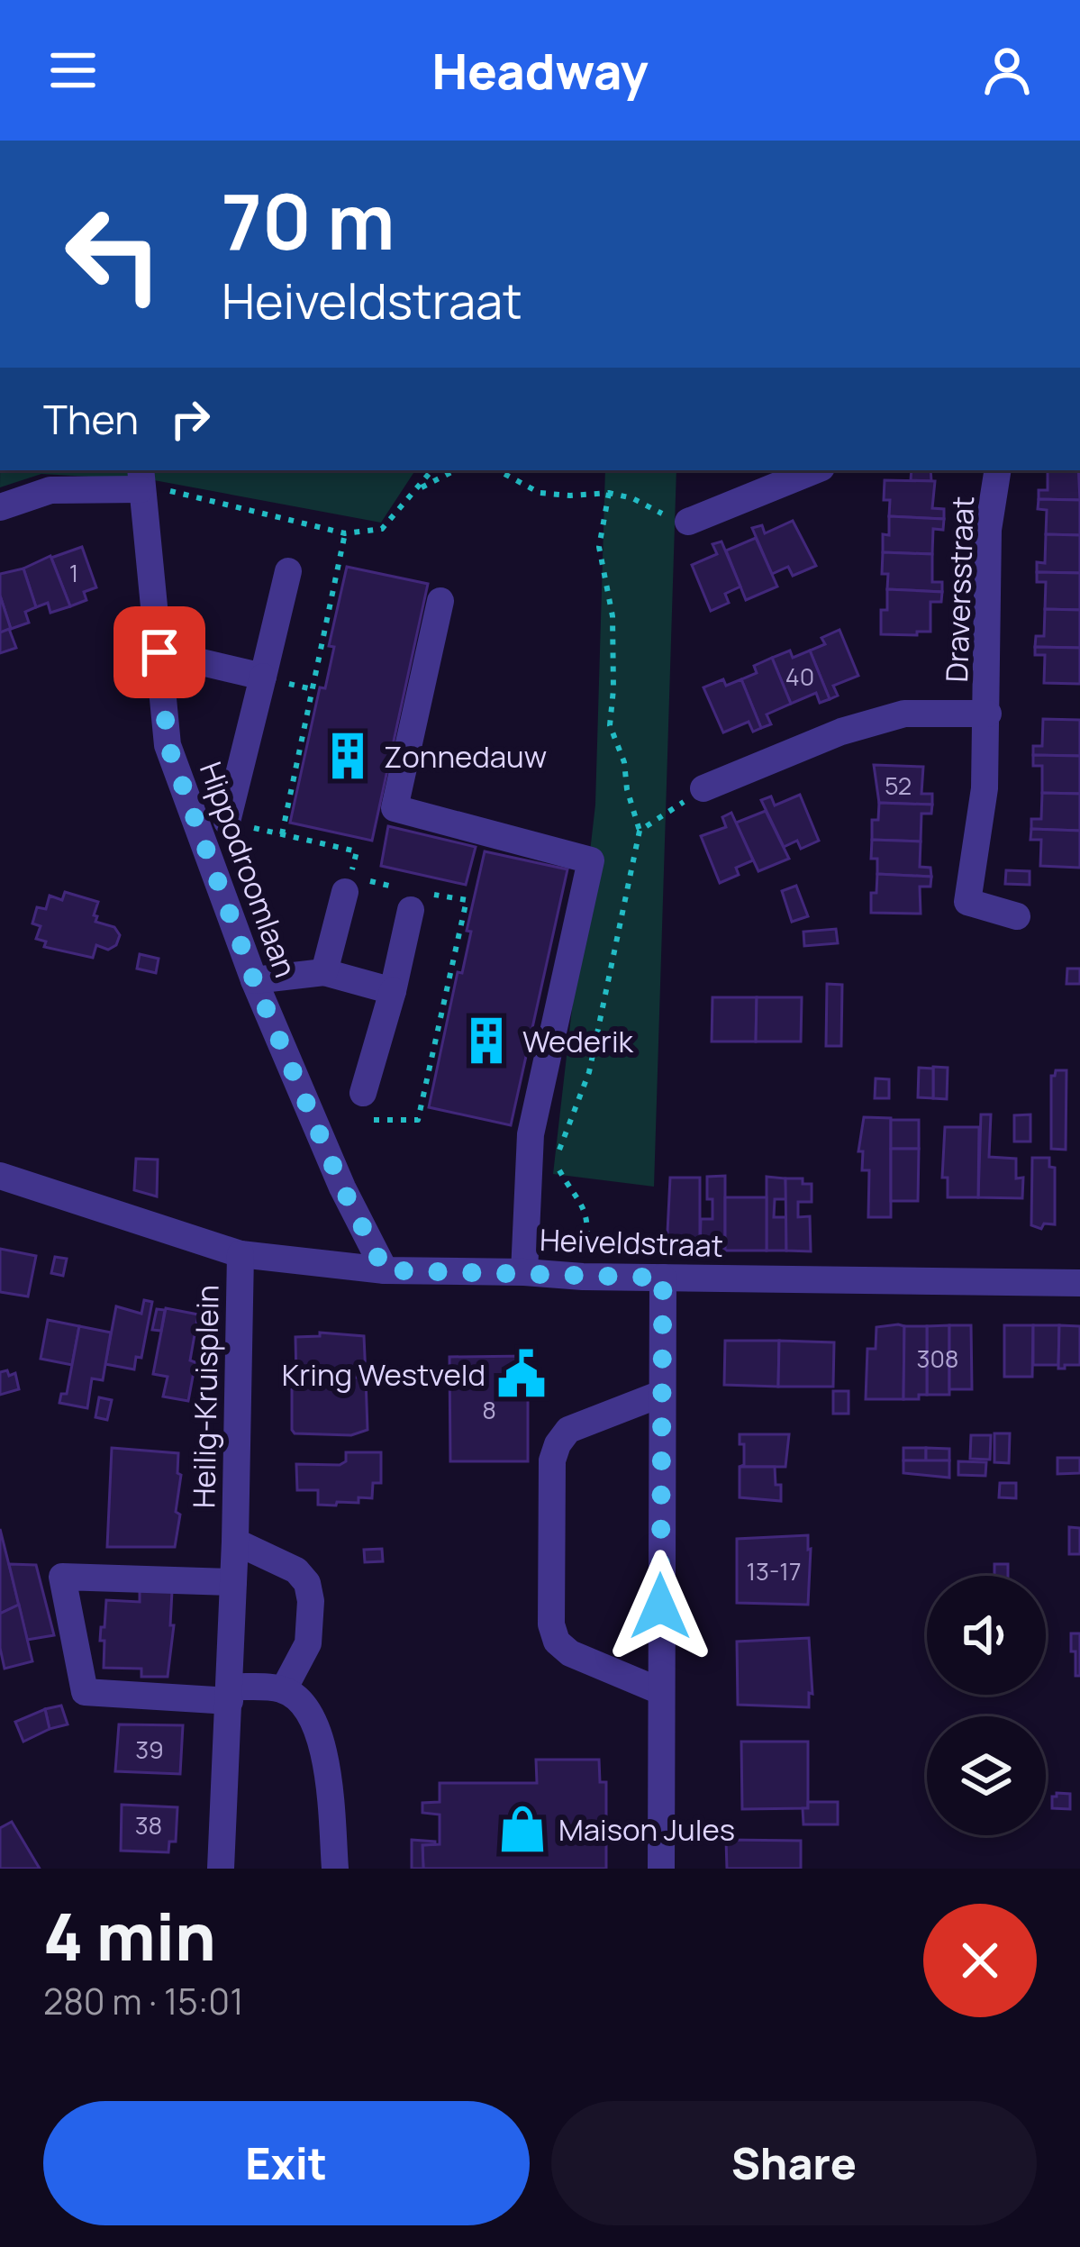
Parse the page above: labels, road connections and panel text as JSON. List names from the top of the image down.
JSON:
{
  "streets": {
    "street": [
      "Draversstraat",
      "Hippodroomlaan",
      "Heiveldstraat",
      "Heilig-Kruisplein"
    ]
  },
  "crossings": [
    ["Hippodroomlaan", "Heiveldstraat"],
    ["Heiveldstraat", "Heilig-Kruisplein"]
  ],
  "places": {
    "building": ["Zonnedauw", "Wederik"],
    "public building": ["Kring Westveld"],
    "shop": ["Maison Jules"]
  },
  "house_numbers": [
    "1",
    "40",
    "52",
    "308",
    "8",
    "13-17",
    "39",
    "38"
  ],
  "page": {
    "header": "Headway",
    "turn": ["70 m", "Heiveldstraat"],
    "then": "Then",
    "heading": ["4 min", "280 m · 15:01"],
    "buttons": ["Exit", "Share"]
  }
}
